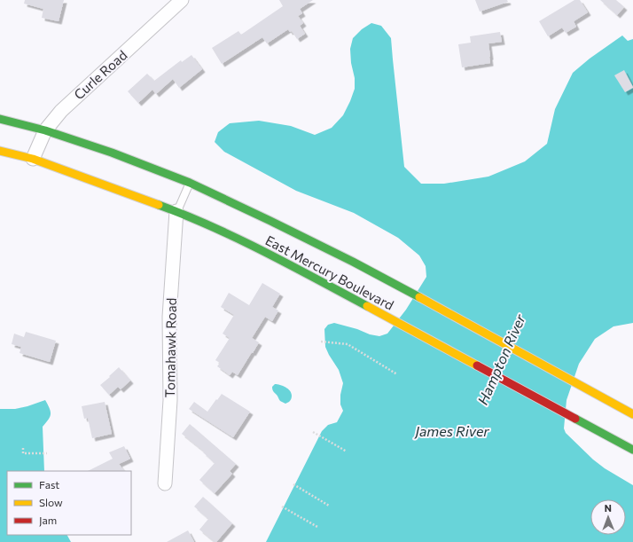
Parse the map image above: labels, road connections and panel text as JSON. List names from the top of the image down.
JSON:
{
  "streets": {
    "main road": ["East Mercury Boulevard"],
    "street": ["Curle Road", "Tomahawk Road"]
  },
  "crossings": [
    ["Curle Road", "East Mercury Boulevard"],
    ["East Mercury Boulevard", "Tomahawk Road"]
  ],
  "water": ["Hampton River", "James River"],
  "legend": ["Fast", "Slow", "Jam"],
  "north": "top"
}
